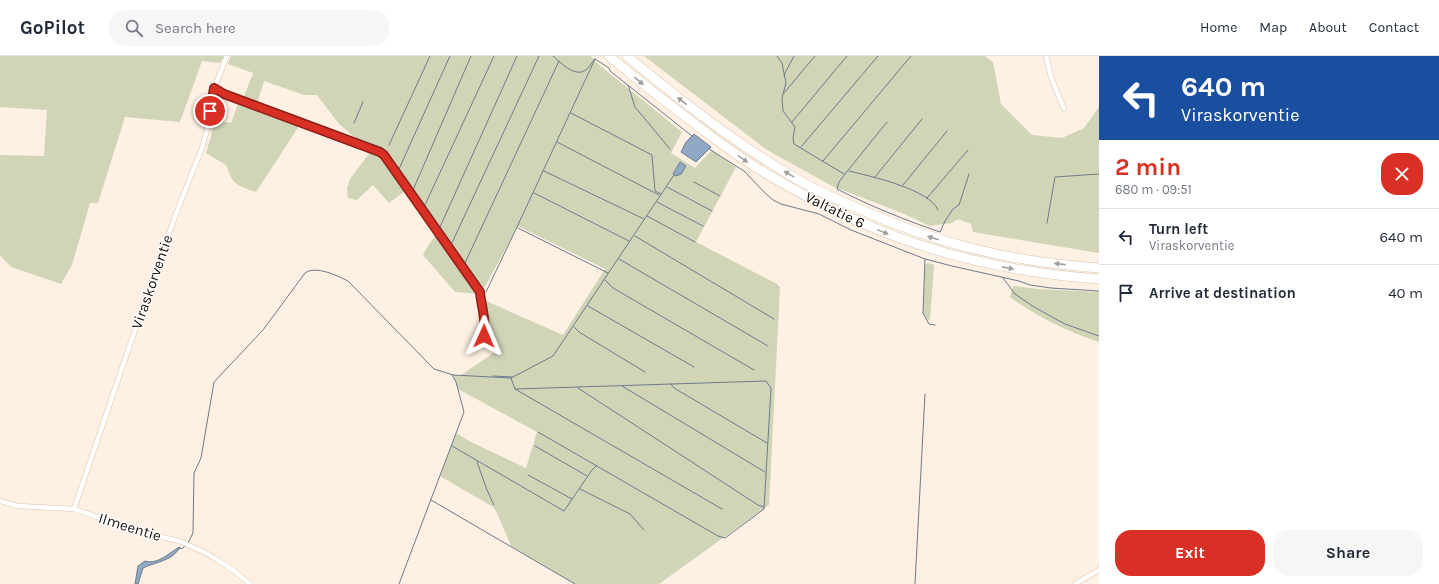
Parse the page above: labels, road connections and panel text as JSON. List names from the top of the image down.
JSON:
{
  "streets": {
    "highway": ["Valtatie 6"],
    "street": ["Viraskorventie", "Ilmeentie"]
  },
  "crossings": [
    ["Viraskorventie", "Ilmeentie"]
  ],
  "page": {
    "header": "GoPilot",
    "search": "Search here",
    "nav": [
      "Home",
      "Map",
      "About",
      "Contact"
    ],
    "turn": ["640 m", "Viraskorventie"],
    "heading": ["2 min", "680 m · 09:51"],
    "list": [
      {
        "name": "Turn left",
        "note": "Viraskorventie",
        "value": "640 m"
      },
      {
        "name": "Arrive at destination",
        "value": "40 m"
      }
    ],
    "buttons": ["Exit", "Share"]
  }
}
